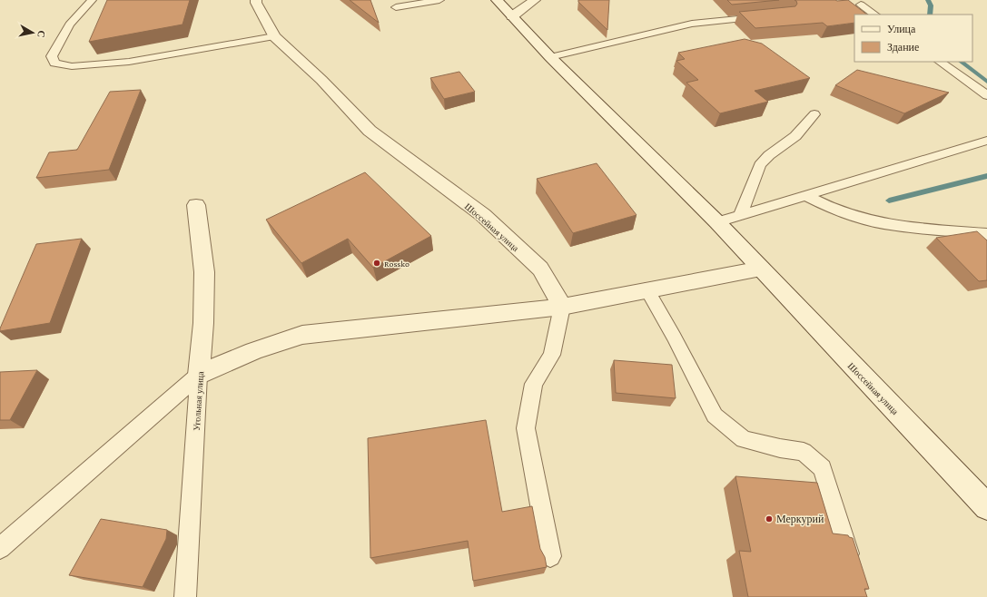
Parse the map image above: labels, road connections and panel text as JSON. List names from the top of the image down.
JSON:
{
  "streets": {
    "street": ["Шоссейная улица", "Угольная улица"]
  },
  "places": ["Rossko", "Меркурий"],
  "legend": ["Улица", "Здание"],
  "north": "right"
}
